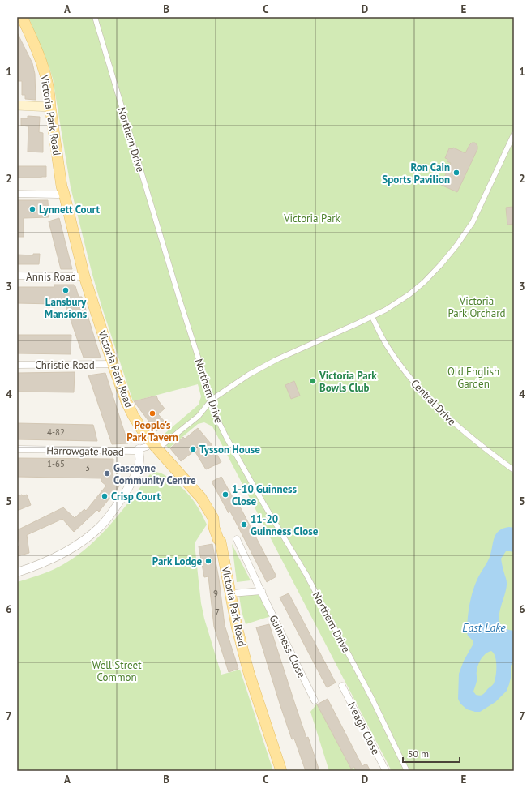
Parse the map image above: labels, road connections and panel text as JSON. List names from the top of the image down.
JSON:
{
  "streets": {
    "main road": ["Victoria Park Road"],
    "street": [
      "Northern Drive",
      "Annis Road",
      "Christie Road",
      "Central Drive",
      "Harrowgate Road",
      "Guinness Close",
      "Iveagh Close"
    ]
  },
  "crossings": [
    ["Victoria Park Road", "Annis Road"],
    ["Victoria Park Road", "Christie Road"],
    ["Victoria Park Road", "Harrowgate Road"]
  ],
  "water": ["East Lake"],
  "parks": [
    "Victoria Park",
    "Victoria Park Orchard",
    "Old English Garden",
    "Well Street Common"
  ],
  "places": [
    "Ron Cain Sports Pavilion",
    "Lynnett Court",
    "Lansbury Mansions",
    "Victoria Park Bowls Club",
    "People's Park Tavern",
    "Tysson House",
    "Gascoyne Community Centre",
    "1-10 Guinness Close",
    "Crisp Court",
    "11-20 Guinness Close",
    "Park Lodge"
  ],
  "house_numbers": [
    "4-82",
    "1-65",
    "3",
    "9",
    "7"
  ],
  "scale_bar": "50 m",
  "grid": {
    "columns": [
      "A",
      "B",
      "C",
      "D",
      "E"
    ],
    "rows": [
      "1",
      "2",
      "3",
      "4",
      "5",
      "6",
      "7"
    ]
  }
}
